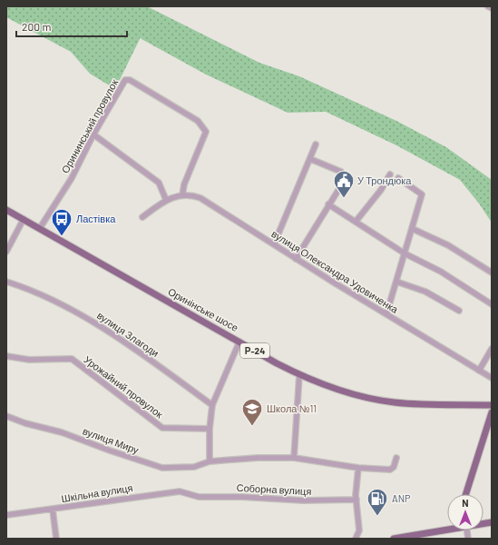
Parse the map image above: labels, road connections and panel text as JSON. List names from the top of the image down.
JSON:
{
  "streets": {
    "main road": ["Оринінське шосе", "Р-24"],
    "street": [
      "Орининський провулок",
      "вулиця Олександра Удовиченка",
      "вулиця Злагоди",
      "Урожайний провулок",
      "вулиця Миру",
      "Соборна вулиця",
      "Шкільна вулиця"
    ]
  },
  "crossings": [
    ["Орининський провулок", "вулиця Олександра Удовиченка"],
    ["Орининський провулок", "Оринінське шосе"],
    ["Орининський провулок", "Р-24"],
    ["Оринінське шосе", "Р-24"],
    ["Соборна вулиця", "Шкільна вулиця"]
  ],
  "places": {
    "public building": ["У Трондюка"],
    "bus stop": ["Ластівка"],
    "school or university": ["Школа №11"],
    "fuel station": ["ANP"]
  },
  "scale_bar": "200 m",
  "north": "top"
}
